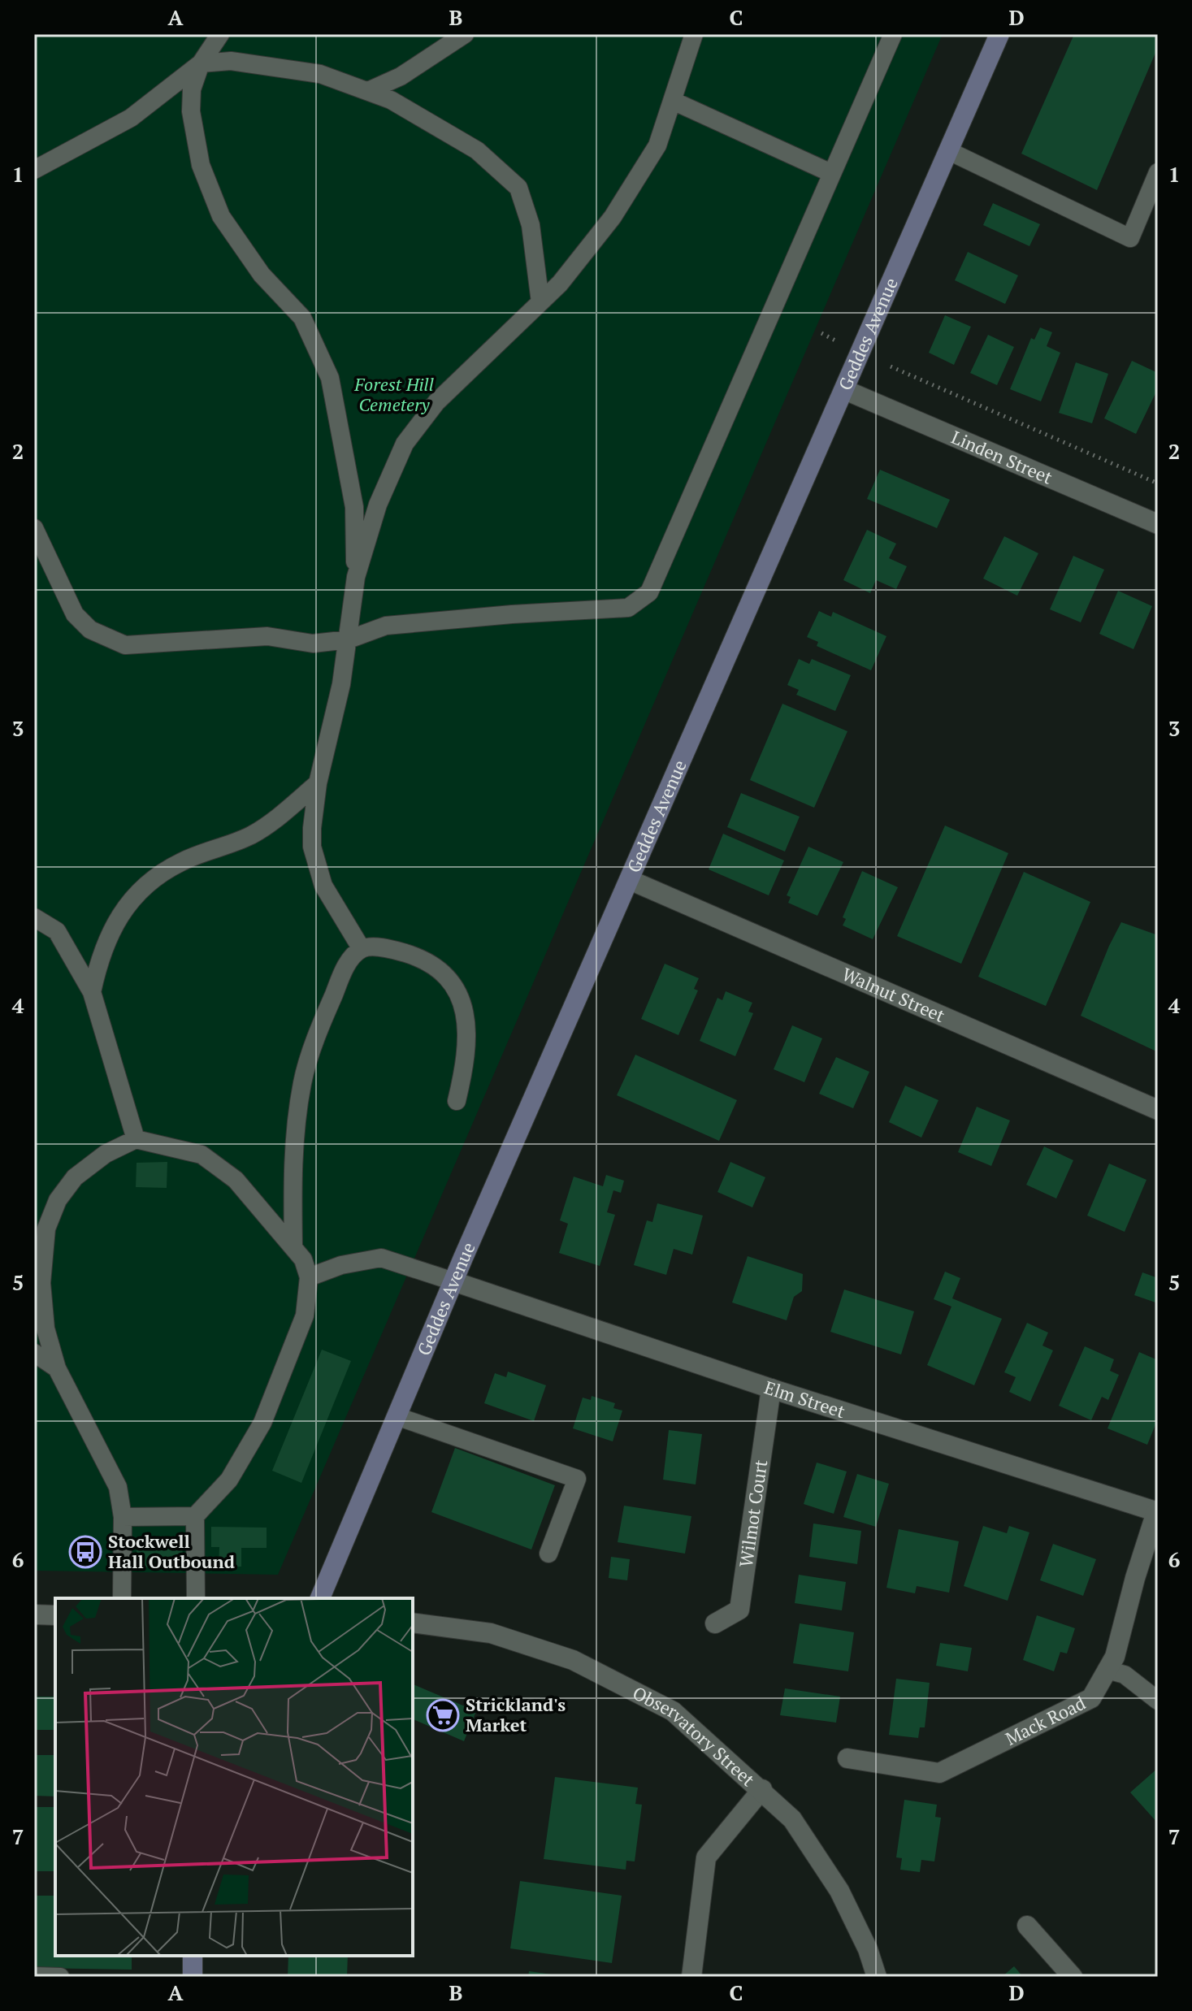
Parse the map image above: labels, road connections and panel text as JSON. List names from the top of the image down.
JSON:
{
  "streets": {
    "main road": ["Geddes Avenue"],
    "street": [
      "Linden Street",
      "Walnut Street",
      "Elm Street",
      "Wilmot Court",
      "Mack Road",
      "Observatory Street"
    ]
  },
  "crossings": [
    ["Geddes Avenue", "Linden Street"],
    ["Geddes Avenue", "Walnut Street"],
    ["Geddes Avenue", "Elm Street"],
    ["Elm Street", "Wilmot Court"],
    ["Elm Street", "Mack Road"]
  ],
  "parks": ["Forest Hill Cemetery"],
  "places": {
    "bus stop": ["Stockwell Hall Outbound"],
    "supermarket": ["Strickland's Market"]
  },
  "grid": {
    "columns": [
      "A",
      "B",
      "C",
      "D"
    ],
    "rows": [
      "1",
      "2",
      "3",
      "4",
      "5",
      "6",
      "7"
    ]
  }
}
